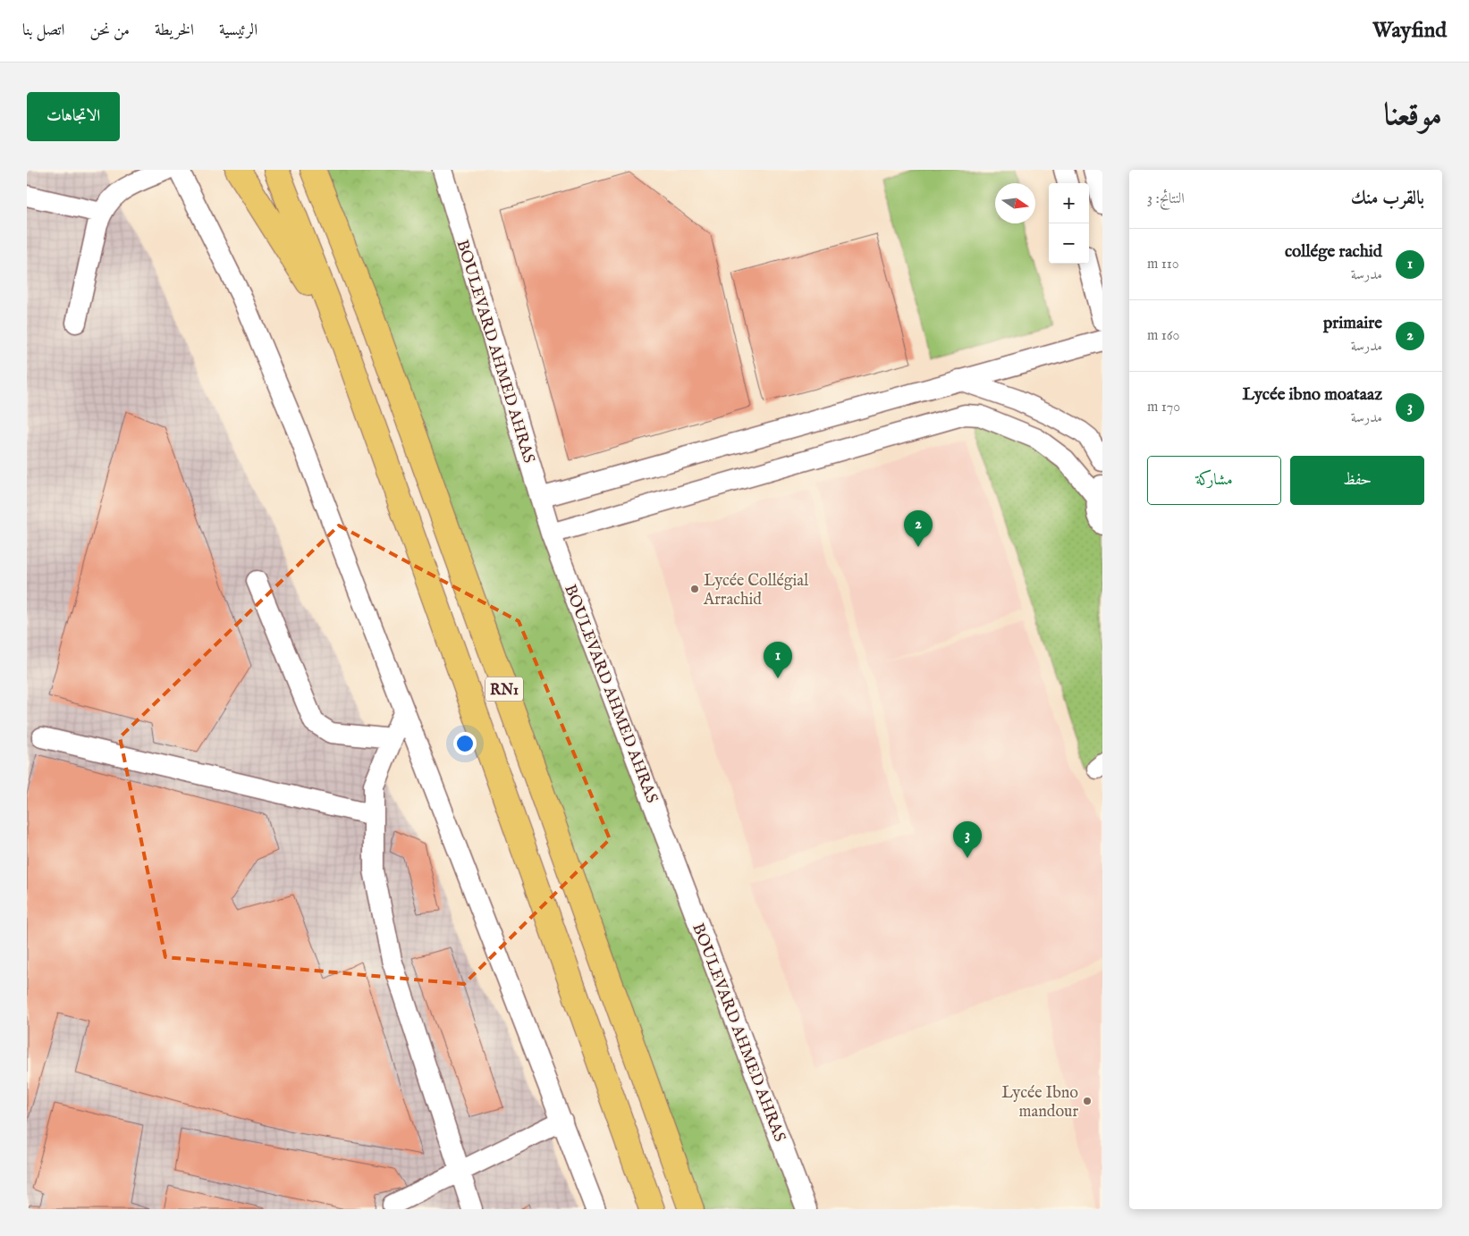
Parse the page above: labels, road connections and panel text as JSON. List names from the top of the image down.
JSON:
{
  "streets": {
    "highway": ["RN1"],
    "street": ["BOULEVARD AHMED AHRAS"]
  },
  "places": ["Lycée Collégial Arrachid", "Lycée Ibno mandour"],
  "north": "right",
  "page": {
    "header": "Wayfind",
    "nav": [
      "الرئيسية",
      "الخريطة",
      "من نحن",
      "اتصل بنا"
    ],
    "title": "موقعنا",
    "buttons": [
      "الاتجاهات",
      ["حفظ", "مشاركة"]
    ],
    "heading": ["بالقرب منك", "النتائج: 3"],
    "map_buttons": ["+", "−"],
    "list": [
      {
        "mark": "1",
        "name": "collége rachid",
        "note": "مدرسة",
        "value": "110 m"
      },
      {
        "mark": "2",
        "name": "primaire",
        "note": "مدرسة",
        "value": "160 m"
      },
      {
        "mark": "3",
        "name": "Lycée ibno moataaz",
        "note": "مدرسة",
        "value": "170 m"
      }
    ],
    "pins": ["2", "1", "3"]
  }
}
